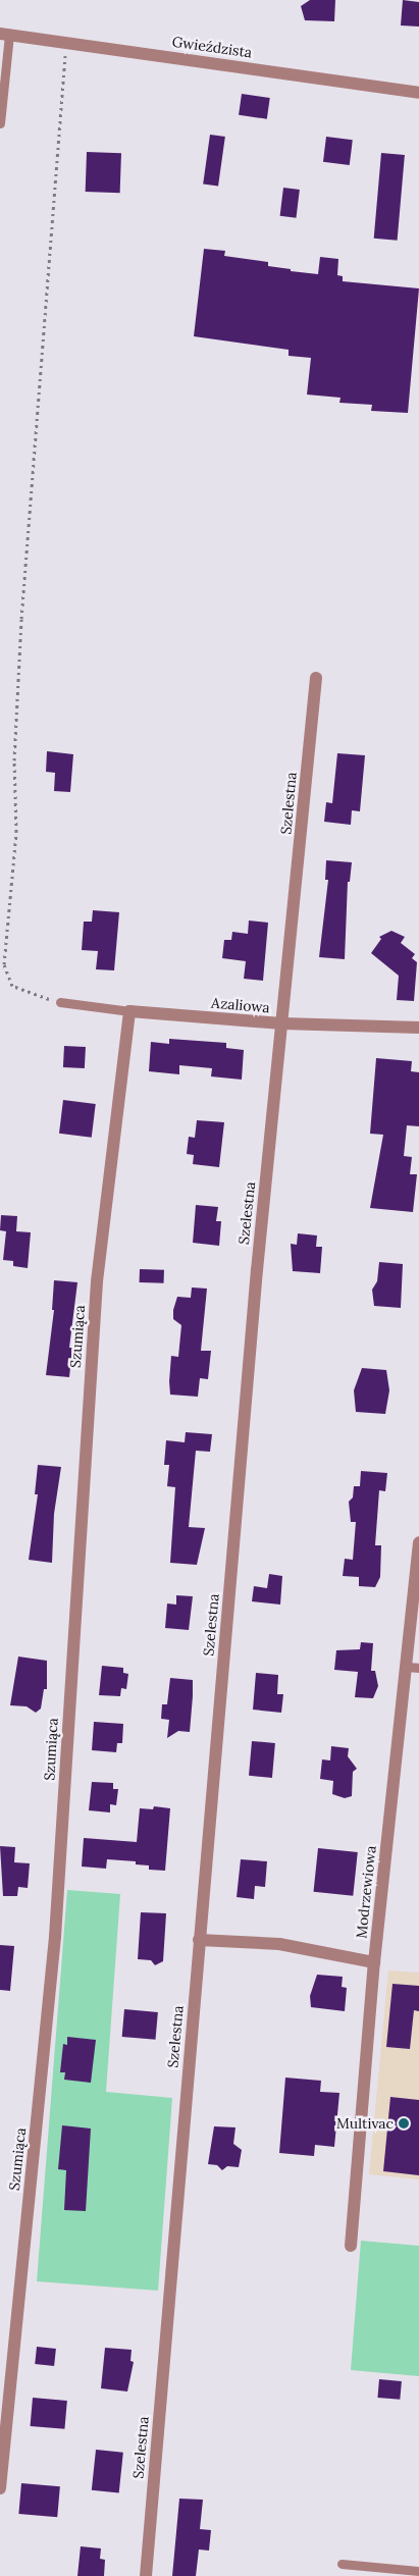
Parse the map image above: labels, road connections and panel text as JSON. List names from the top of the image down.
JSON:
{
  "streets": {
    "street": [
      "Gwieździsta",
      "Szelestna",
      "Azaliowa",
      "Szumiąca",
      "Modrzewiowa"
    ]
  },
  "crossings": [
    ["Szelestna", "Azaliowa"],
    ["Azaliowa", "Szumiąca"]
  ],
  "places": ["Multivac"]
}
